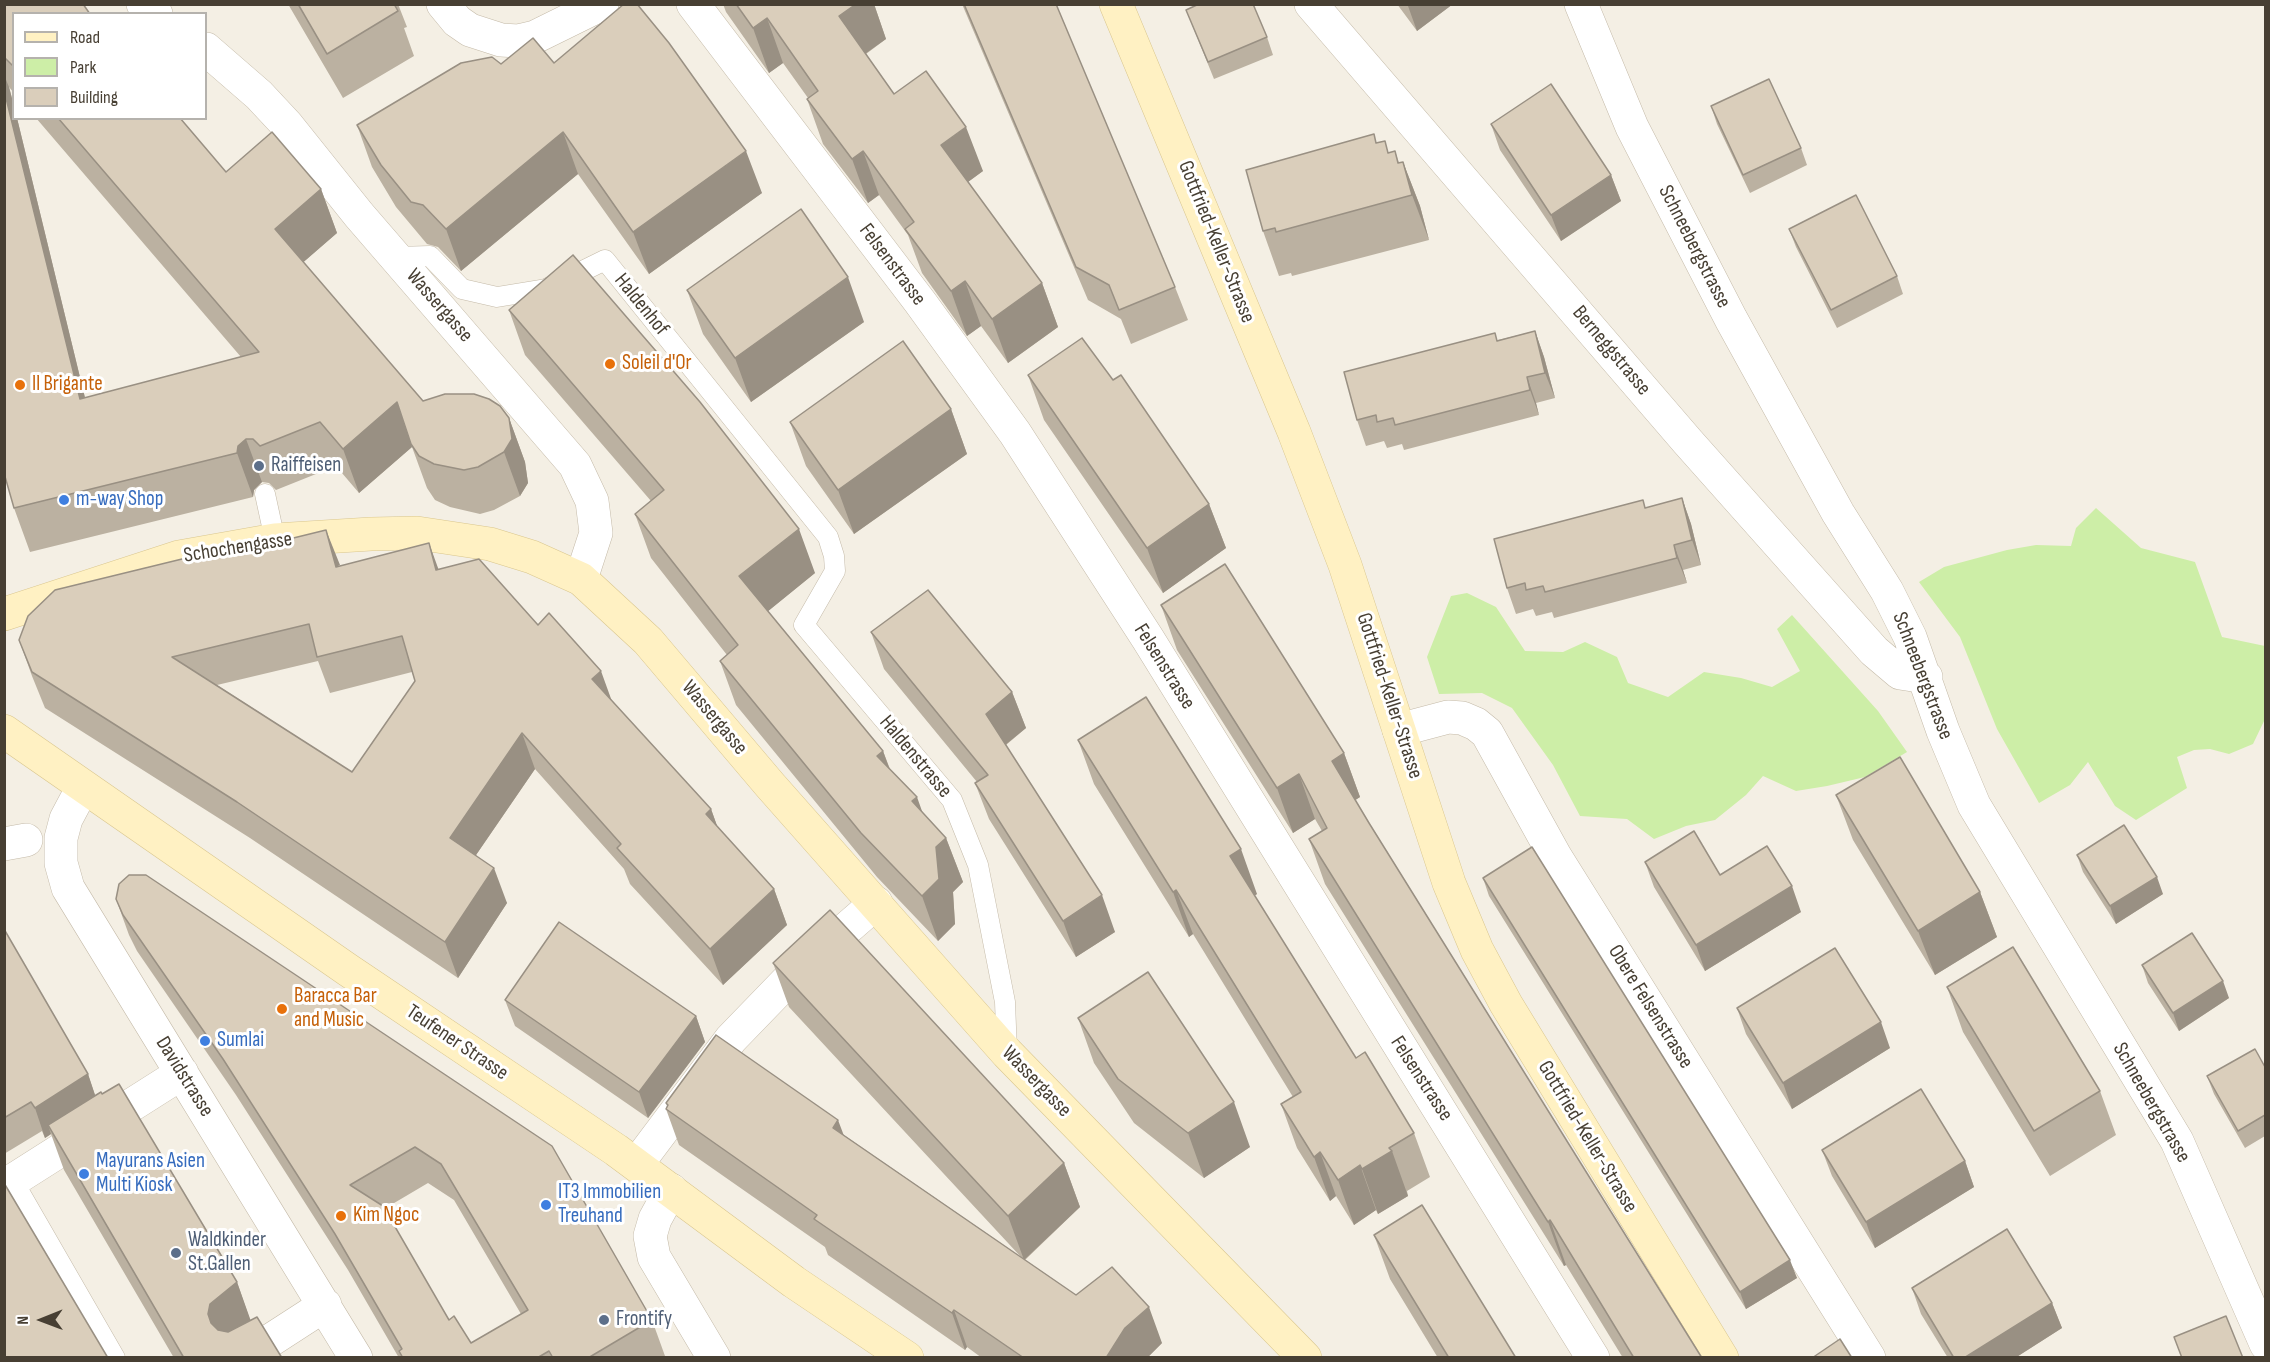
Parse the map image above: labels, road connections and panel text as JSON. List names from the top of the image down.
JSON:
{
  "streets": {
    "street": [
      "Gottfried-Keller-Strasse",
      "Schneebergstrasse",
      "Felsenstrasse",
      "Wassergasse",
      "Berneggstrasse",
      "Schochengasse",
      "Obere Felsenstrasse",
      "Teufener Strasse",
      "Davidstrasse"
    ],
    "lane": ["Haldenhof", "Haldenstrasse"]
  },
  "crossings": [
    ["Gottfried-Keller-Strasse", "Obere Felsenstrasse"],
    ["Schneebergstrasse", "Berneggstrasse"],
    ["Haldenhof", "Wassergasse"],
    ["Haldenhof", "Haldenstrasse"],
    ["Wassergasse", "Schochengasse"],
    ["Wassergasse", "Haldenstrasse"],
    ["Teufener Strasse", "Davidstrasse"]
  ],
  "places": [
    "Soleil d'Or",
    "Il Brigante",
    "Raiffeisen",
    "m-way Shop",
    "Baracca Bar and Music",
    "Sumlai",
    "Mayurans Asien Multi Kiosk",
    "IT3 Immobilien Treuhand",
    "Kim Ngoc",
    "Waldkinder St.Gallen",
    "Frontify"
  ],
  "legend": ["Road", "Park", "Building"],
  "north": "left"
}
